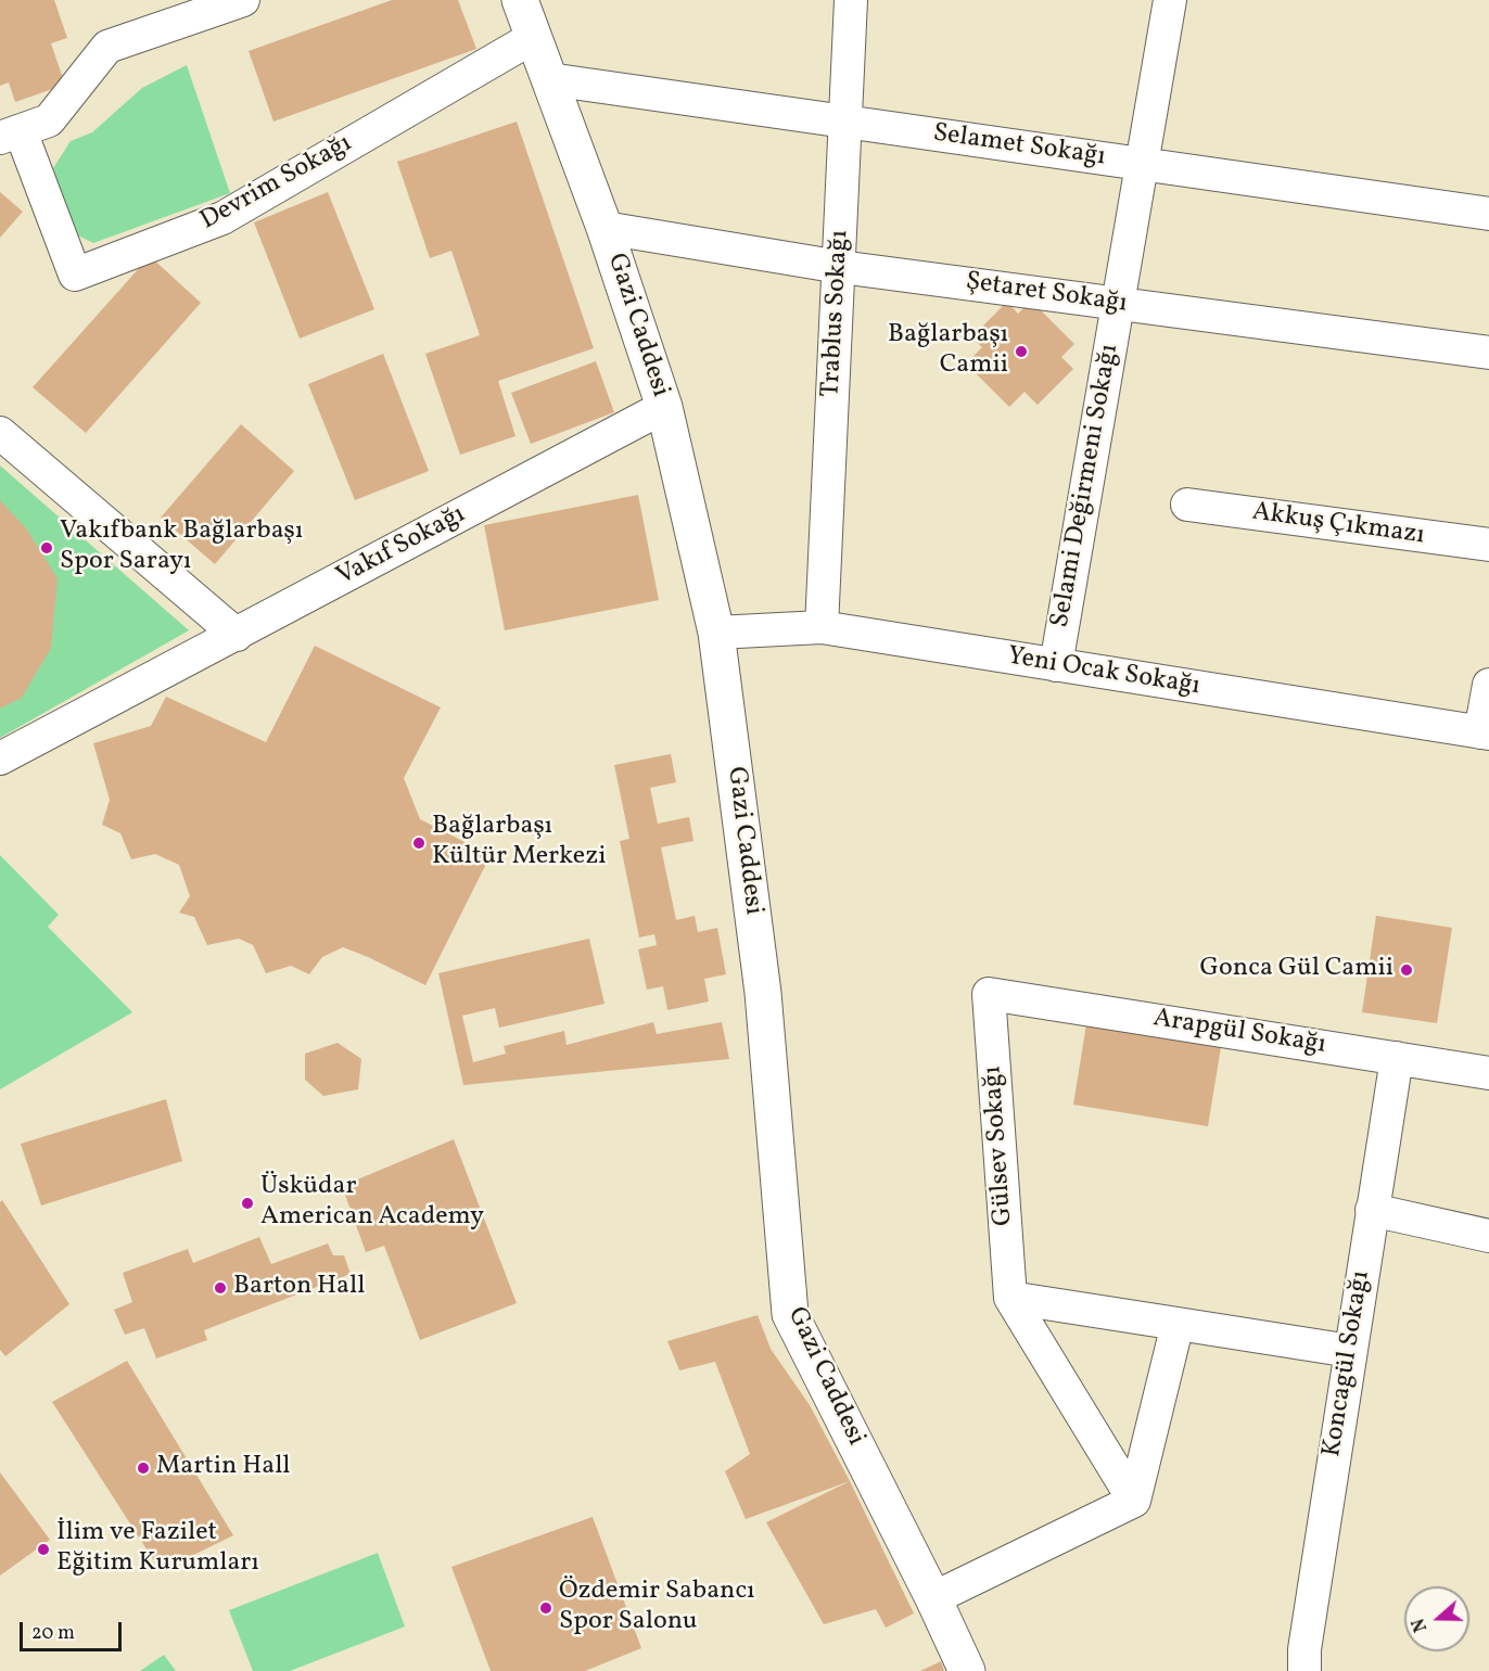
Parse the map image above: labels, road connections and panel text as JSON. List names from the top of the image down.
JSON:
{
  "streets": {
    "street": [
      "Selamet Sokağı",
      "Devrim Sokağı",
      "Şetaret Sokağı",
      "Trablus Sokağı",
      "Gazi Caddesi",
      "Selami Değirmeni Sokağı",
      "Akkuş Çıkmazı",
      "Vakıf Sokağı",
      "Yeni Ocak Sokağı",
      "Arapgül Sokağı",
      "Gülsev Sokağı",
      "Koncagül Sokağı"
    ]
  },
  "crossings": [
    ["Selamet Sokağı", "Trablus Sokağı"],
    ["Selamet Sokağı", "Gazi Caddesi"],
    ["Selamet Sokağı", "Selami Değirmeni Sokağı"],
    ["Devrim Sokağı", "Gazi Caddesi"],
    ["Şetaret Sokağı", "Trablus Sokağı"],
    ["Şetaret Sokağı", "Gazi Caddesi"],
    ["Şetaret Sokağı", "Selami Değirmeni Sokağı"],
    ["Trablus Sokağı", "Yeni Ocak Sokağı"],
    ["Gazi Caddesi", "Vakıf Sokağı"],
    ["Gazi Caddesi", "Yeni Ocak Sokağı"],
    ["Selami Değirmeni Sokağı", "Yeni Ocak Sokağı"],
    ["Arapgül Sokağı", "Gülsev Sokağı"],
    ["Arapgül Sokağı", "Koncagül Sokağı"]
  ],
  "places": [
    "Bağlarbaşı Camii",
    "Vakıfbank Bağlarbaşı Spor Sarayı",
    "Bağlarbaşı Kültür Merkezi",
    "Gonca Gül Camii",
    "Üsküdar American Academy",
    "Barton Hall",
    "Martin Hall",
    "İlim ve Fazilet Eğitim Kurumları",
    "Özdemir Sabancı Spor Salonu"
  ],
  "scale_bar": "20 m",
  "north": "left"
}
